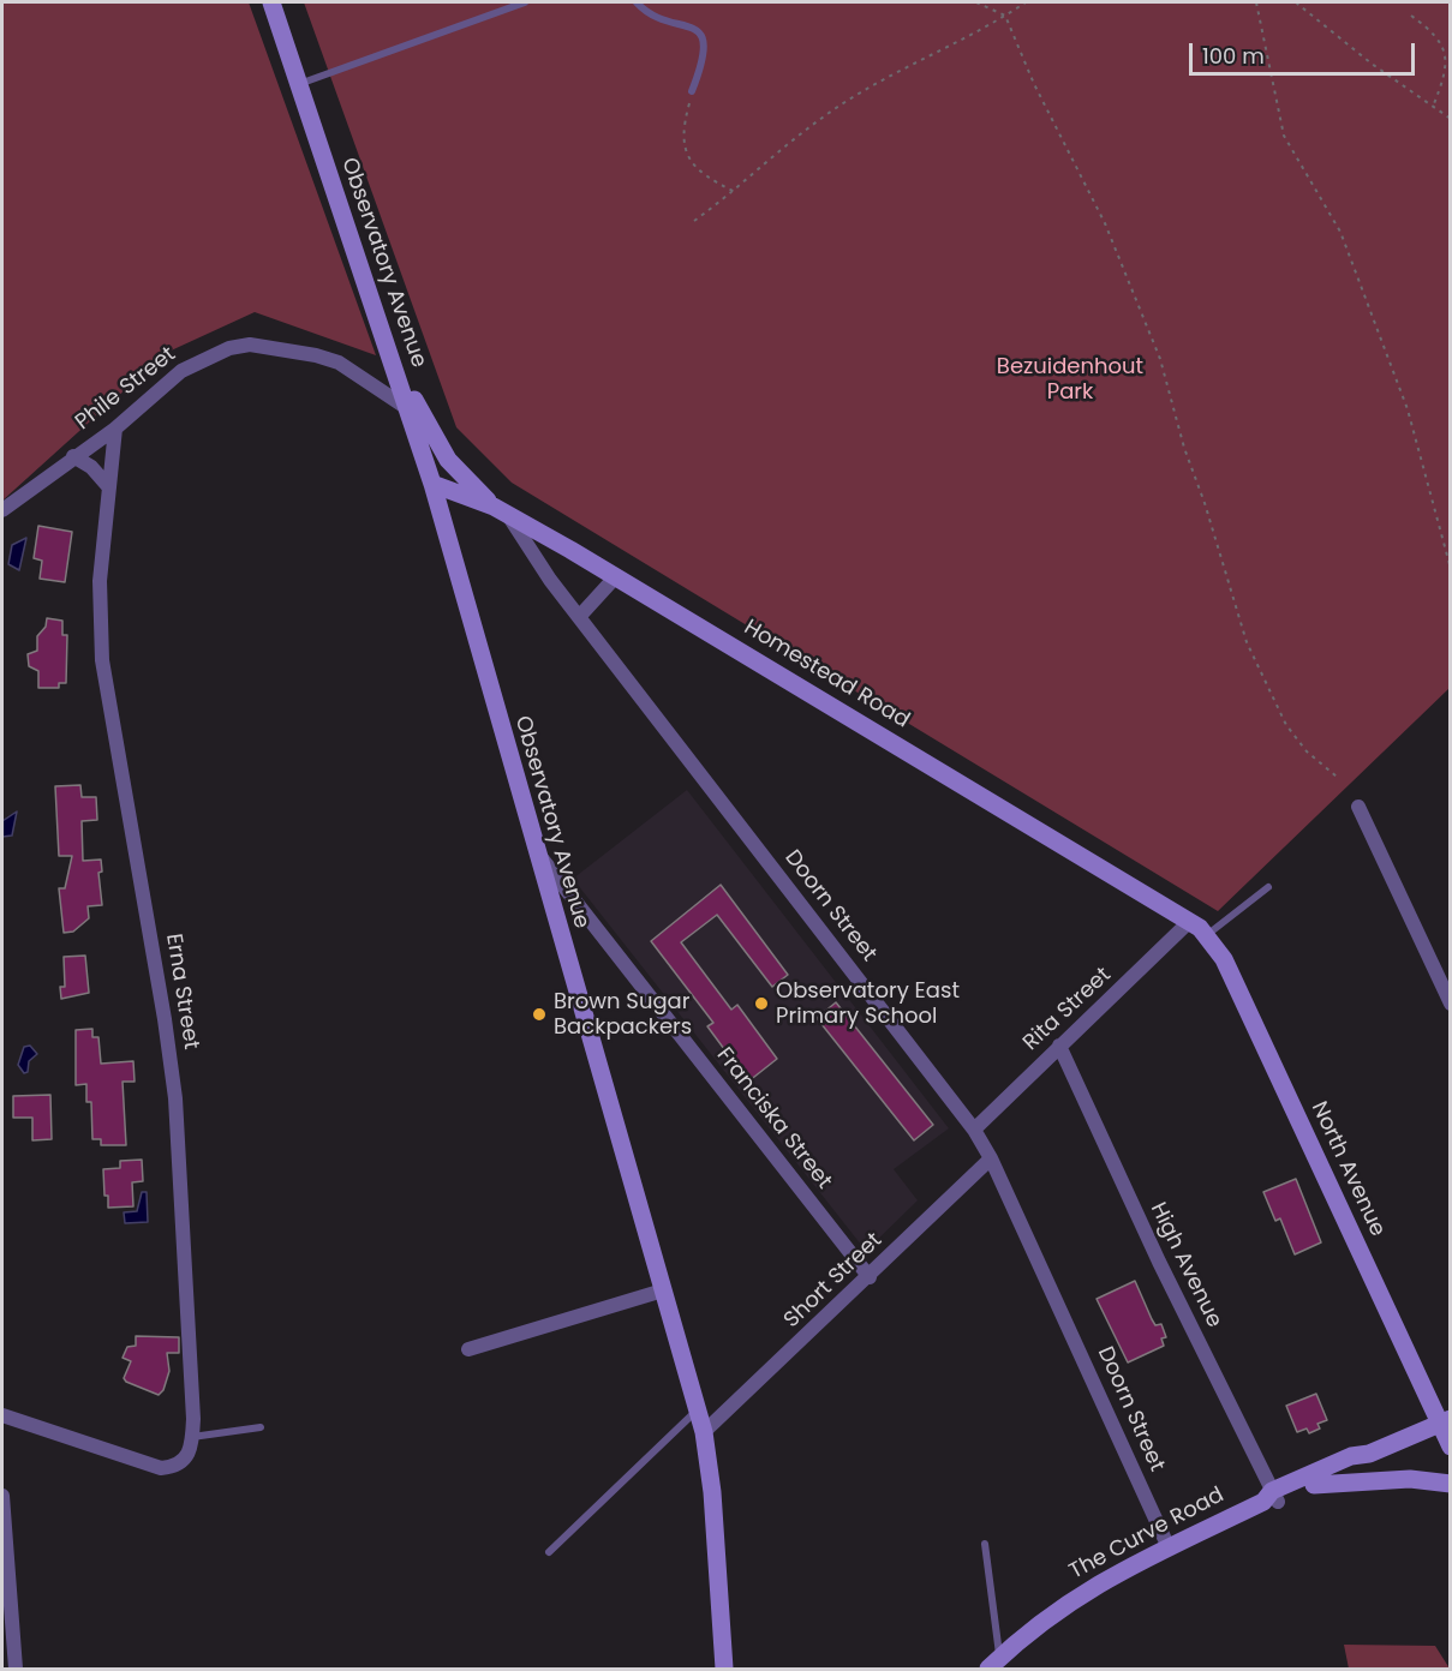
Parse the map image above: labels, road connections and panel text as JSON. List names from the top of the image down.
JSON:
{
  "streets": {
    "street": [
      "Observatory Avenue",
      "Phile Street",
      "Homestead Road",
      "Doorn Street",
      "Erna Street",
      "Rita Street",
      "Franciska Street",
      "North Avenue",
      "High Avenue",
      "Short Street",
      "The Curve Road"
    ]
  },
  "crossings": [
    ["Observatory Avenue", "Phile Street"],
    ["Observatory Avenue", "Homestead Road"],
    ["Observatory Avenue", "Franciska Street"],
    ["Observatory Avenue", "Short Street"],
    ["Phile Street", "Erna Street"],
    ["Homestead Road", "Doorn Street"],
    ["Homestead Road", "Rita Street"],
    ["Homestead Road", "North Avenue"],
    ["Doorn Street", "Rita Street"],
    ["Doorn Street", "Short Street"],
    ["Doorn Street", "The Curve Road"],
    ["Rita Street", "North Avenue"],
    ["Rita Street", "High Avenue"],
    ["Franciska Street", "Short Street"],
    ["High Avenue", "The Curve Road"]
  ],
  "parks": ["Bezuidenhout Park"],
  "places": ["Observatory East Primary School", "Brown Sugar Backpackers"],
  "scale_bar": "100 m"
}
